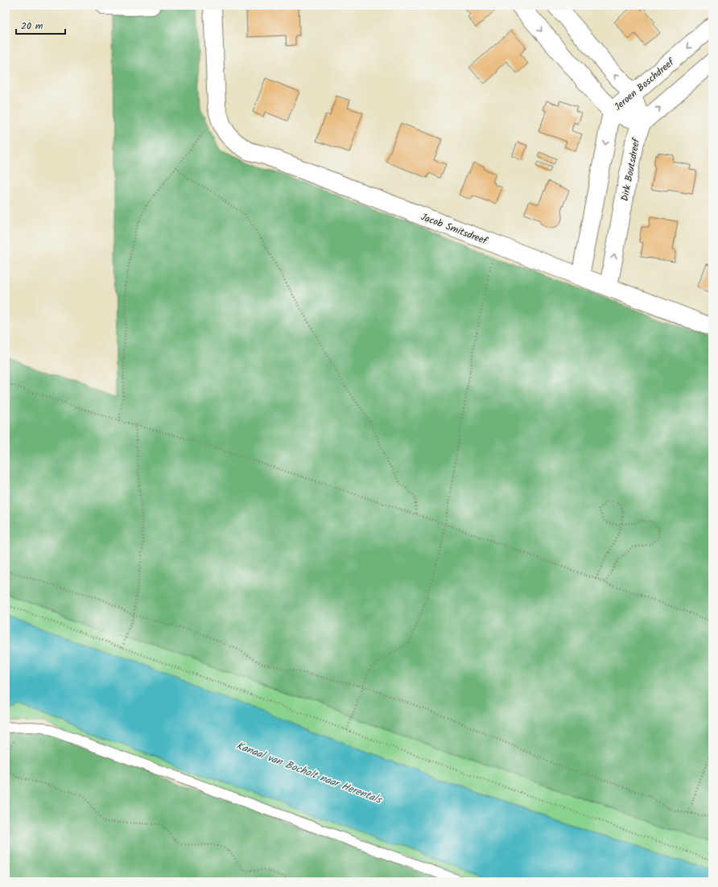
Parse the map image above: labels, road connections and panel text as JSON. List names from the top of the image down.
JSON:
{
  "streets": {
    "street": ["Jeroen Boschdreef", "Dirk Boutsdreef", "Jacob Smitsdreef"]
  },
  "crossings": [
    ["Jeroen Boschdreef", "Dirk Boutsdreef"],
    ["Dirk Boutsdreef", "Jacob Smitsdreef"]
  ],
  "water": ["Kanaal van Bocholt naar Herentals"],
  "scale_bar": "20 m"
}
